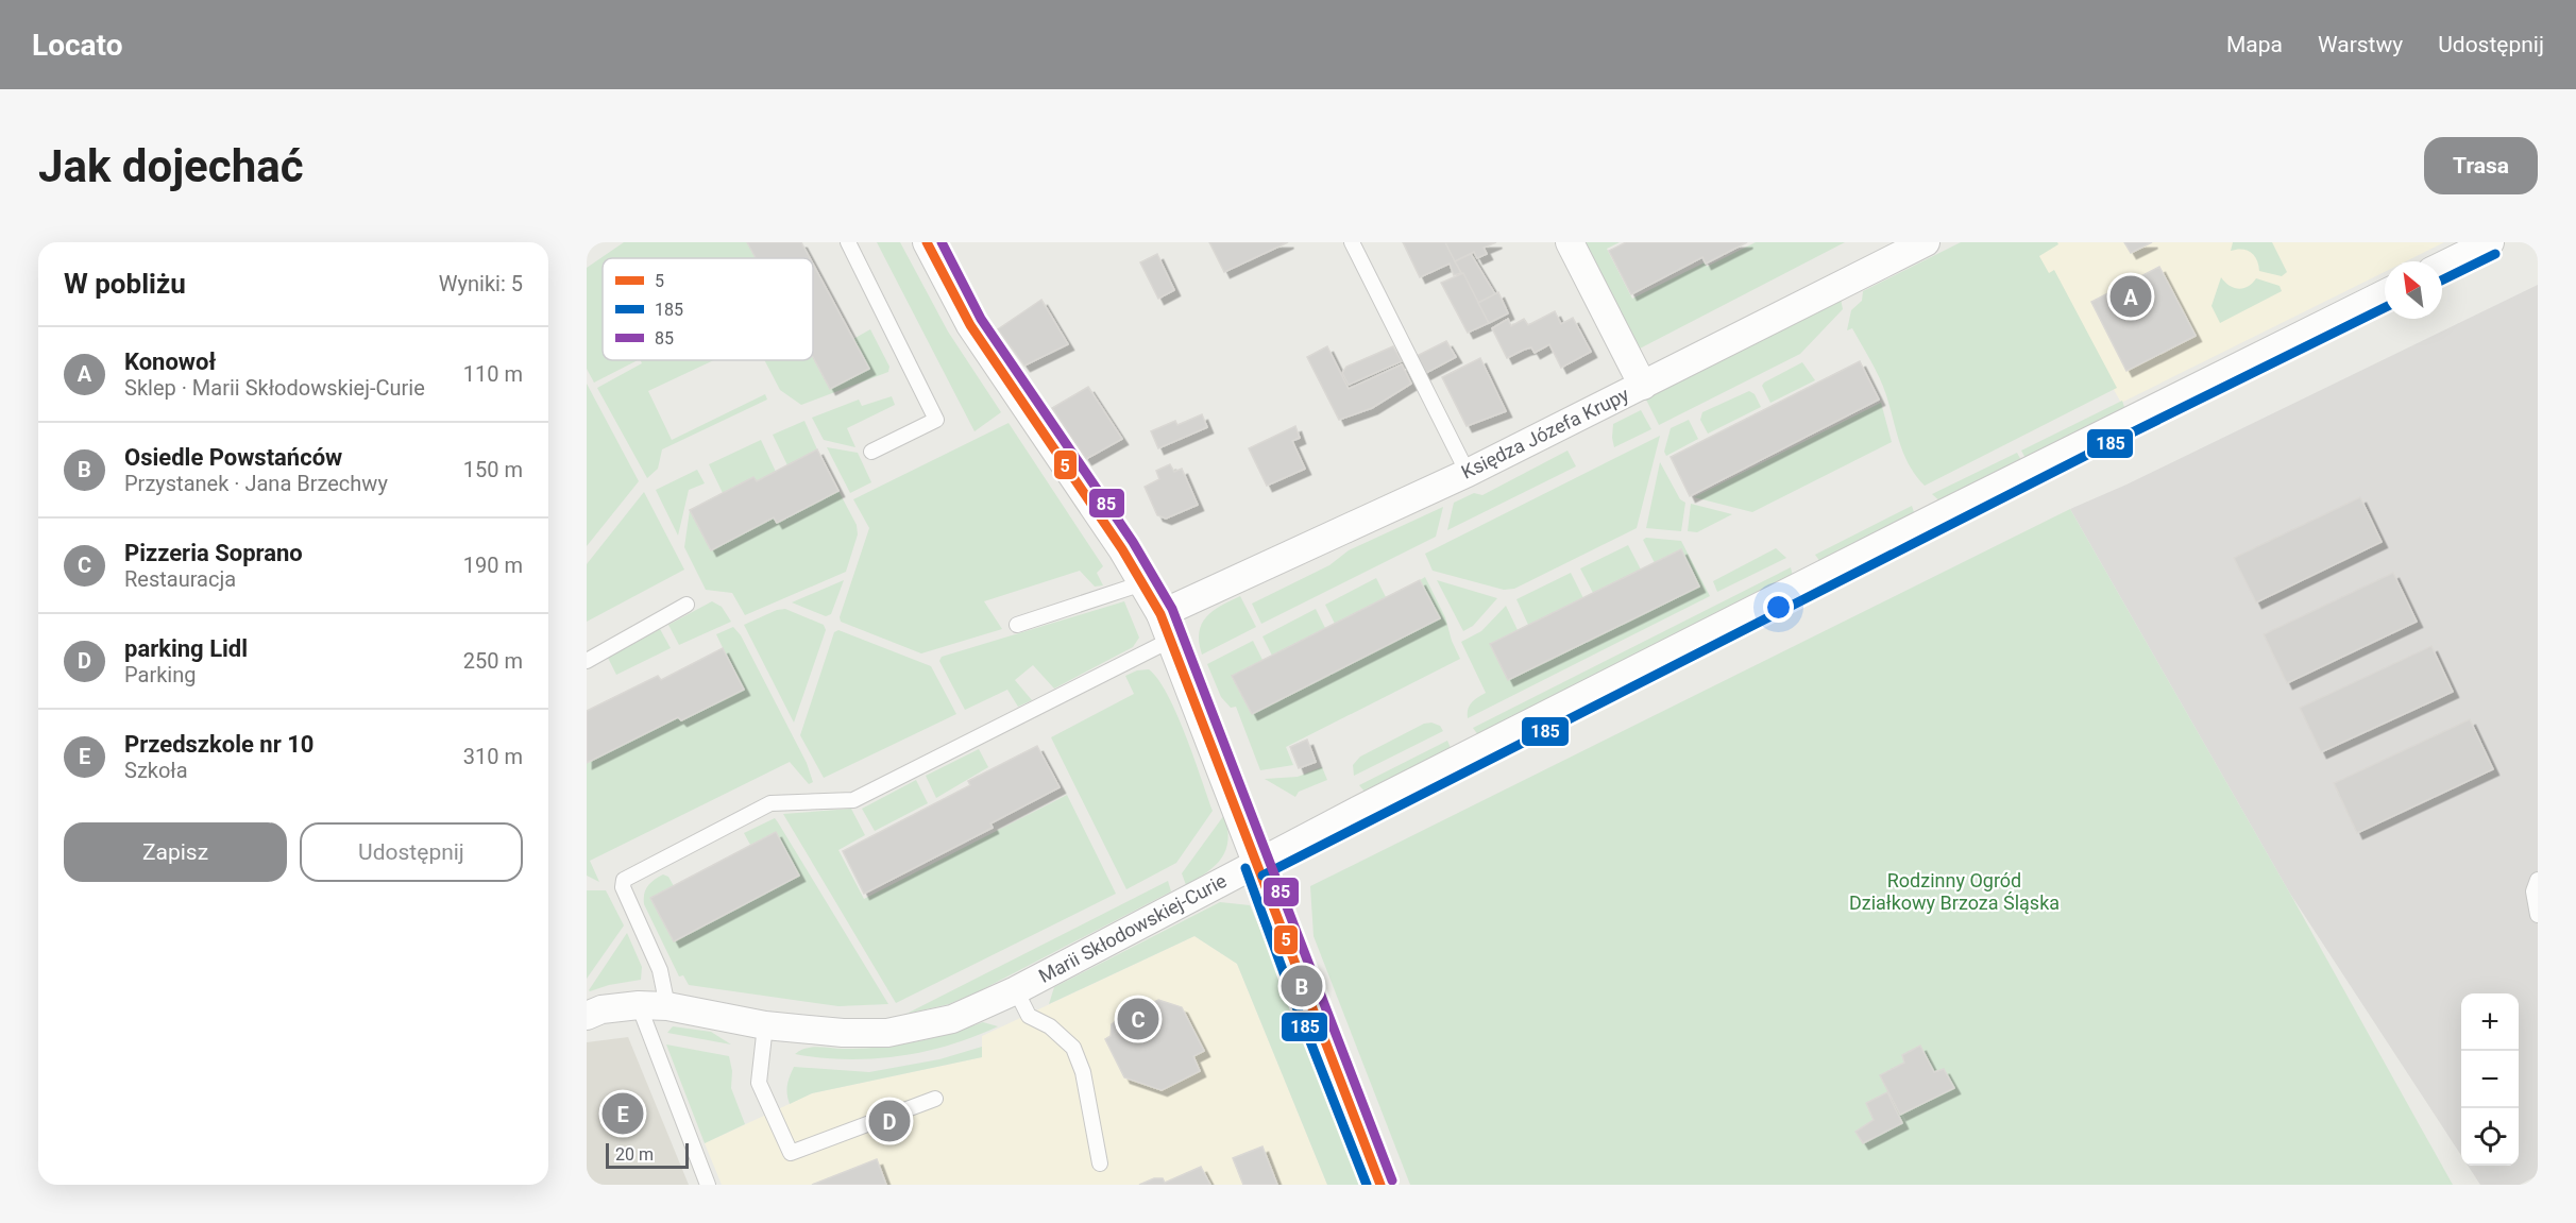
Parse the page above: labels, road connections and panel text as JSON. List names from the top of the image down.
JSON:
{
  "streets": {
    "street": ["Księdza Józefa Krupy", "Marii Skłodowskiej-Curie"]
  },
  "parks": ["Rodzinny Ogród Działkowy Brzoza Śląska"],
  "lines": ["transit line 5", "transit line 85", "transit line 185"],
  "legend": ["5", "185", "85"],
  "scale_bar": "20 m",
  "north": "top left",
  "page": {
    "header": "Locato",
    "nav": ["Mapa", "Warstwy", "Udostępnij"],
    "buttons": [
      "Trasa",
      ["Zapisz", "Udostępnij"]
    ],
    "title": "Jak dojechać",
    "heading": ["W pobliżu", "Wyniki: 5"],
    "pins": [
      "A",
      "B",
      "C",
      "E",
      "D"
    ],
    "list": [
      {
        "mark": "A",
        "name": "Konowoł",
        "note": "Sklep · Marii Skłodowskiej-Curie",
        "value": "110 m"
      },
      {
        "mark": "B",
        "name": "Osiedle Powstańców",
        "note": "Przystanek · Jana Brzechwy",
        "value": "150 m"
      },
      {
        "mark": "C",
        "name": "Pizzeria Soprano",
        "note": "Restauracja",
        "value": "190 m"
      },
      {
        "mark": "D",
        "name": "parking Lidl",
        "note": "Parking",
        "value": "250 m"
      },
      {
        "mark": "E",
        "name": "Przedszkole nr 10",
        "note": "Szkoła",
        "value": "310 m"
      }
    ],
    "map_buttons": ["+", "−"],
    "scale": "20 m"
  }
}
